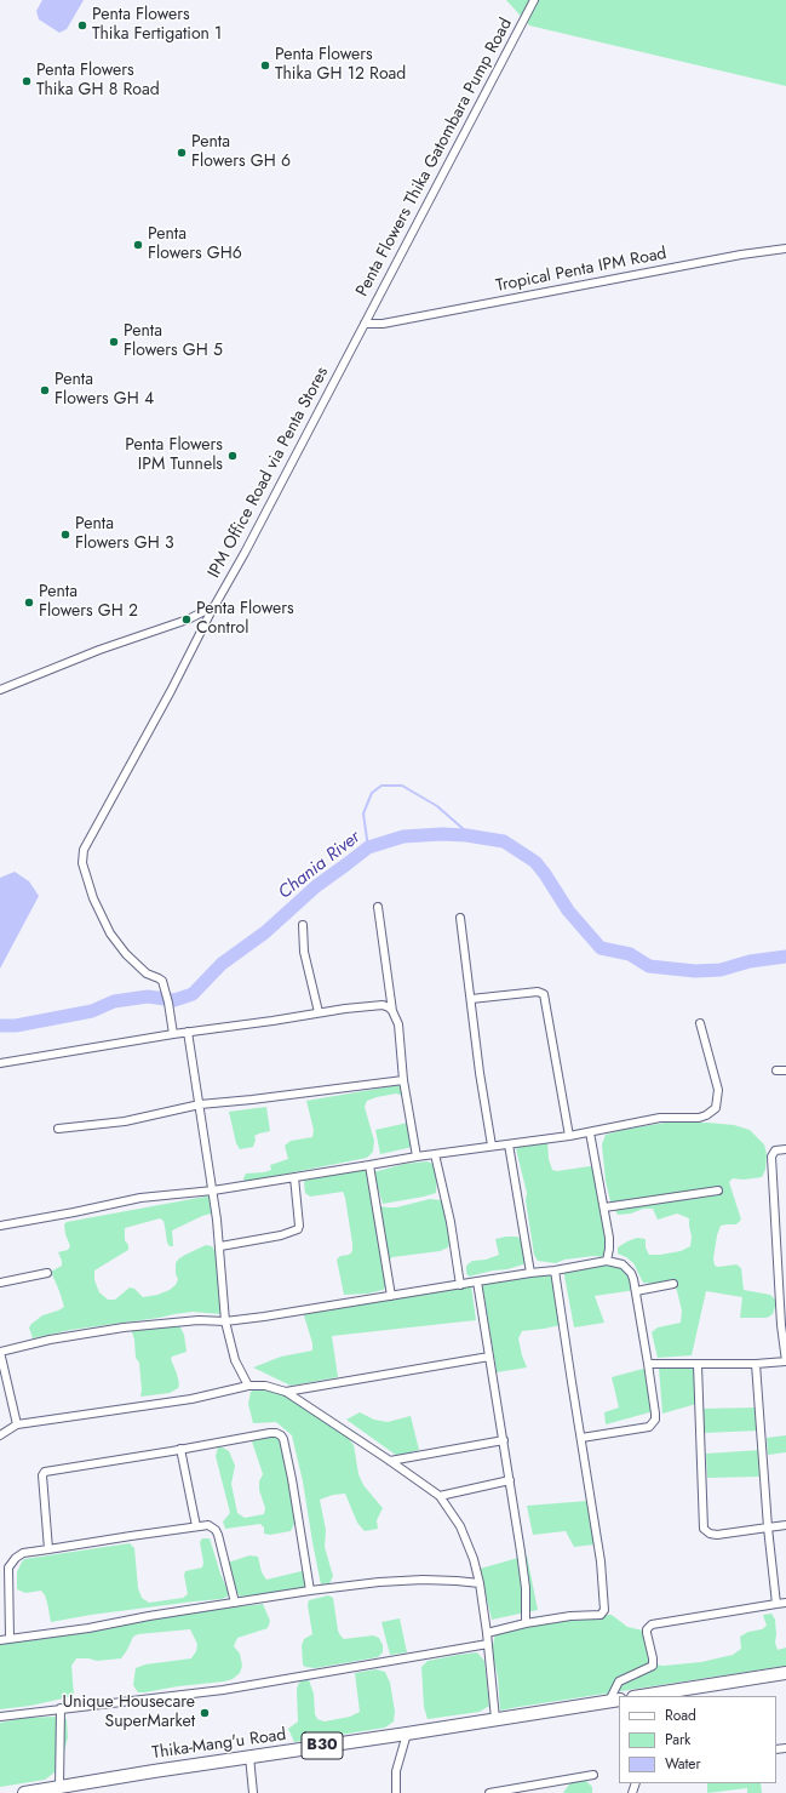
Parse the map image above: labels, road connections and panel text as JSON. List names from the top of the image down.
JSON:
{
  "streets": {
    "highway": ["Thika-Mang'u Road", "B30"],
    "street": ["Penta Flowers Thika Gatombara Pump Road", "Tropical Penta IPM Road", "IPM Office Road via Penta Stores"]
  },
  "crossings": [
    ["Penta Flowers Thika Gatombara Pump Road", "Tropical Penta IPM Road"],
    ["Penta Flowers Thika Gatombara Pump Road", "IPM Office Road via Penta Stores"],
    ["Tropical Penta IPM Road", "IPM Office Road via Penta Stores"]
  ],
  "water": ["Chania River"],
  "places": [
    "Penta Flowers Thika Fertigation 1",
    "Penta Flowers Thika GH 12 Road",
    "Penta Flowers Thika GH 8 Road",
    "Penta Flowers GH 6",
    "Penta Flowers GH6",
    "Penta Flowers GH 5",
    "Penta Flowers GH 4",
    "Penta Flowers IPM Tunnels",
    "Penta Flowers GH 3",
    "Penta Flowers GH 2",
    "Penta Flowers Control",
    "Unique Housecare SuperMarket"
  ],
  "legend": ["Road", "Park", "Water"]
}
